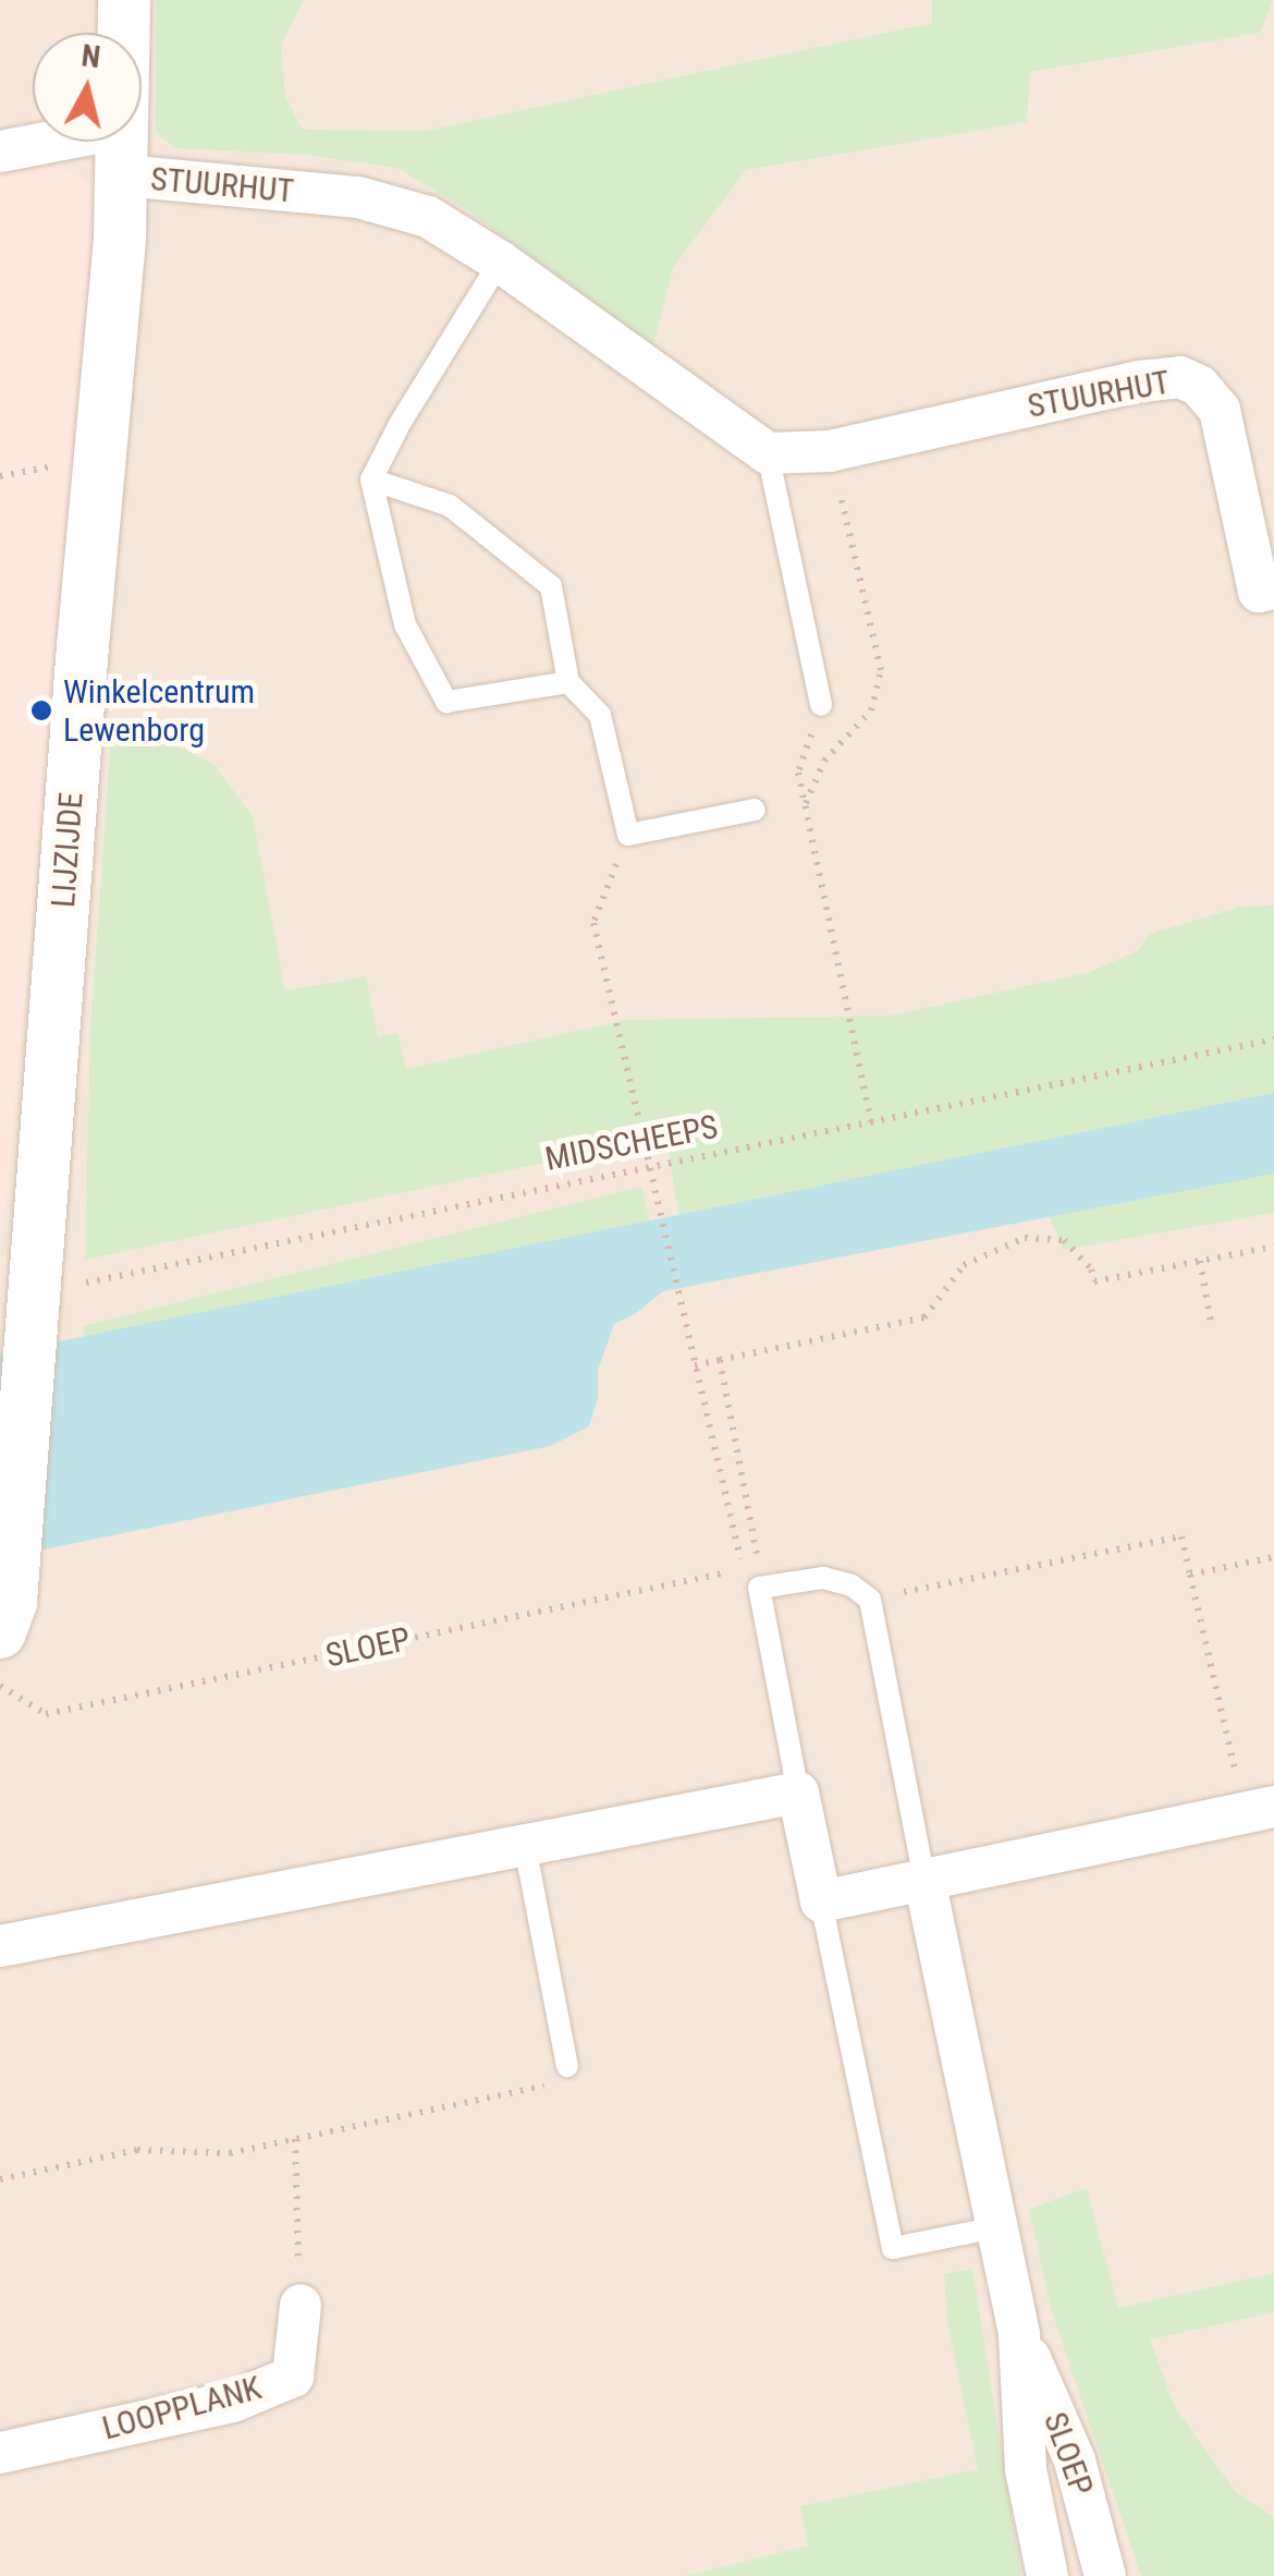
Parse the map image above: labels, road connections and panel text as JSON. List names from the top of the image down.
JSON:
{
  "streets": {
    "street": [
      "STUURHUT",
      "LIJZIJDE",
      "SLOEP",
      "LOOPPLANK"
    ],
    "path": ["MIDSCHEEPS"]
  },
  "crossings": [
    ["STUURHUT", "LIJZIJDE"],
    ["LIJZIJDE", "MIDSCHEEPS"]
  ],
  "places": ["Winkelcentrum Lewenborg"],
  "north": "top"
}
